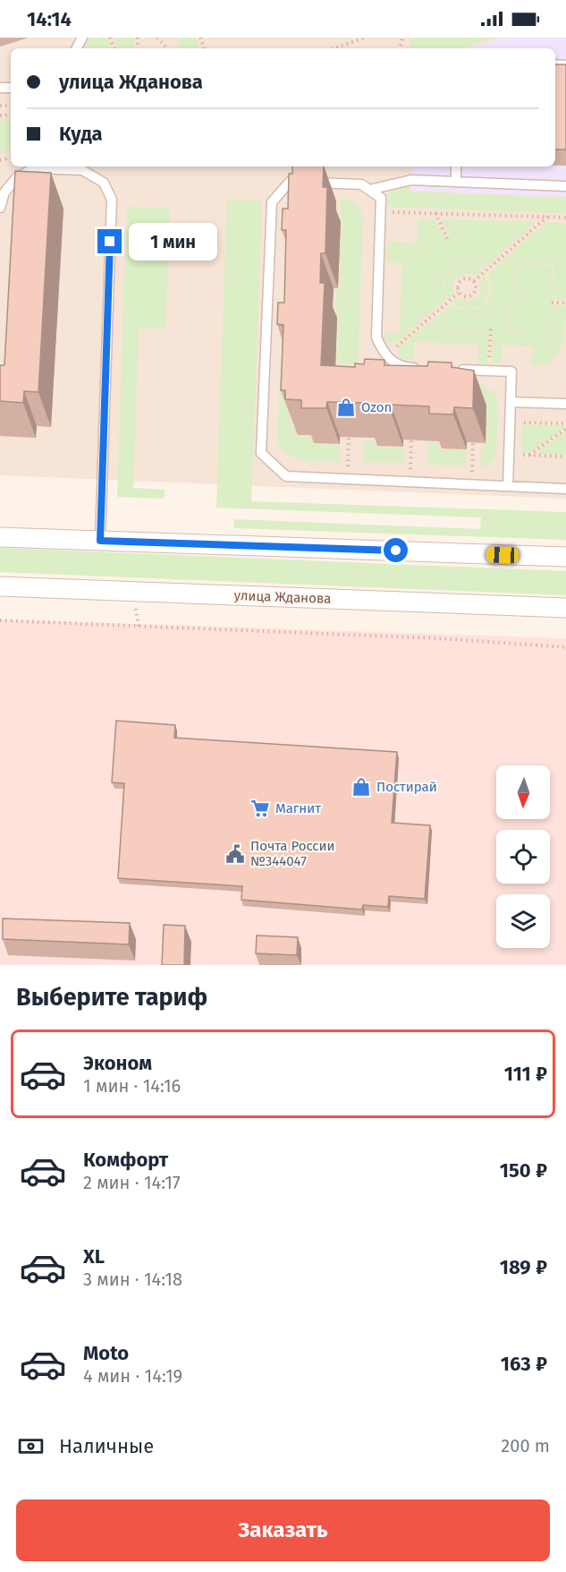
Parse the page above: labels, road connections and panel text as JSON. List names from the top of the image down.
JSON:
{
  "streets": {
    "street": ["улица Жданова"]
  },
  "places": {
    "shop": ["Ozon", "Постирай"],
    "supermarket": ["Магнит"],
    "public building": ["Почта России №344047"]
  },
  "north": "bottom",
  "page": {
    "status": "14:14",
    "banner": ["улица Жданова", "Куда"],
    "bubble": "1 мин",
    "heading": "Выберите тариф",
    "list": [
      {
        "name": "Эконом",
        "note": "1 мин · 14:16",
        "value": "111 ₽"
      },
      {
        "name": "Комфорт",
        "note": "2 мин · 14:17",
        "value": "150 ₽"
      },
      {
        "name": "XL",
        "note": "3 мин · 14:18",
        "value": "189 ₽"
      },
      {
        "name": "Moto",
        "note": "4 мин · 14:19",
        "value": "163 ₽"
      }
    ],
    "pay": ["Наличные", "200 m"],
    "buttons": "Заказать"
  }
}
